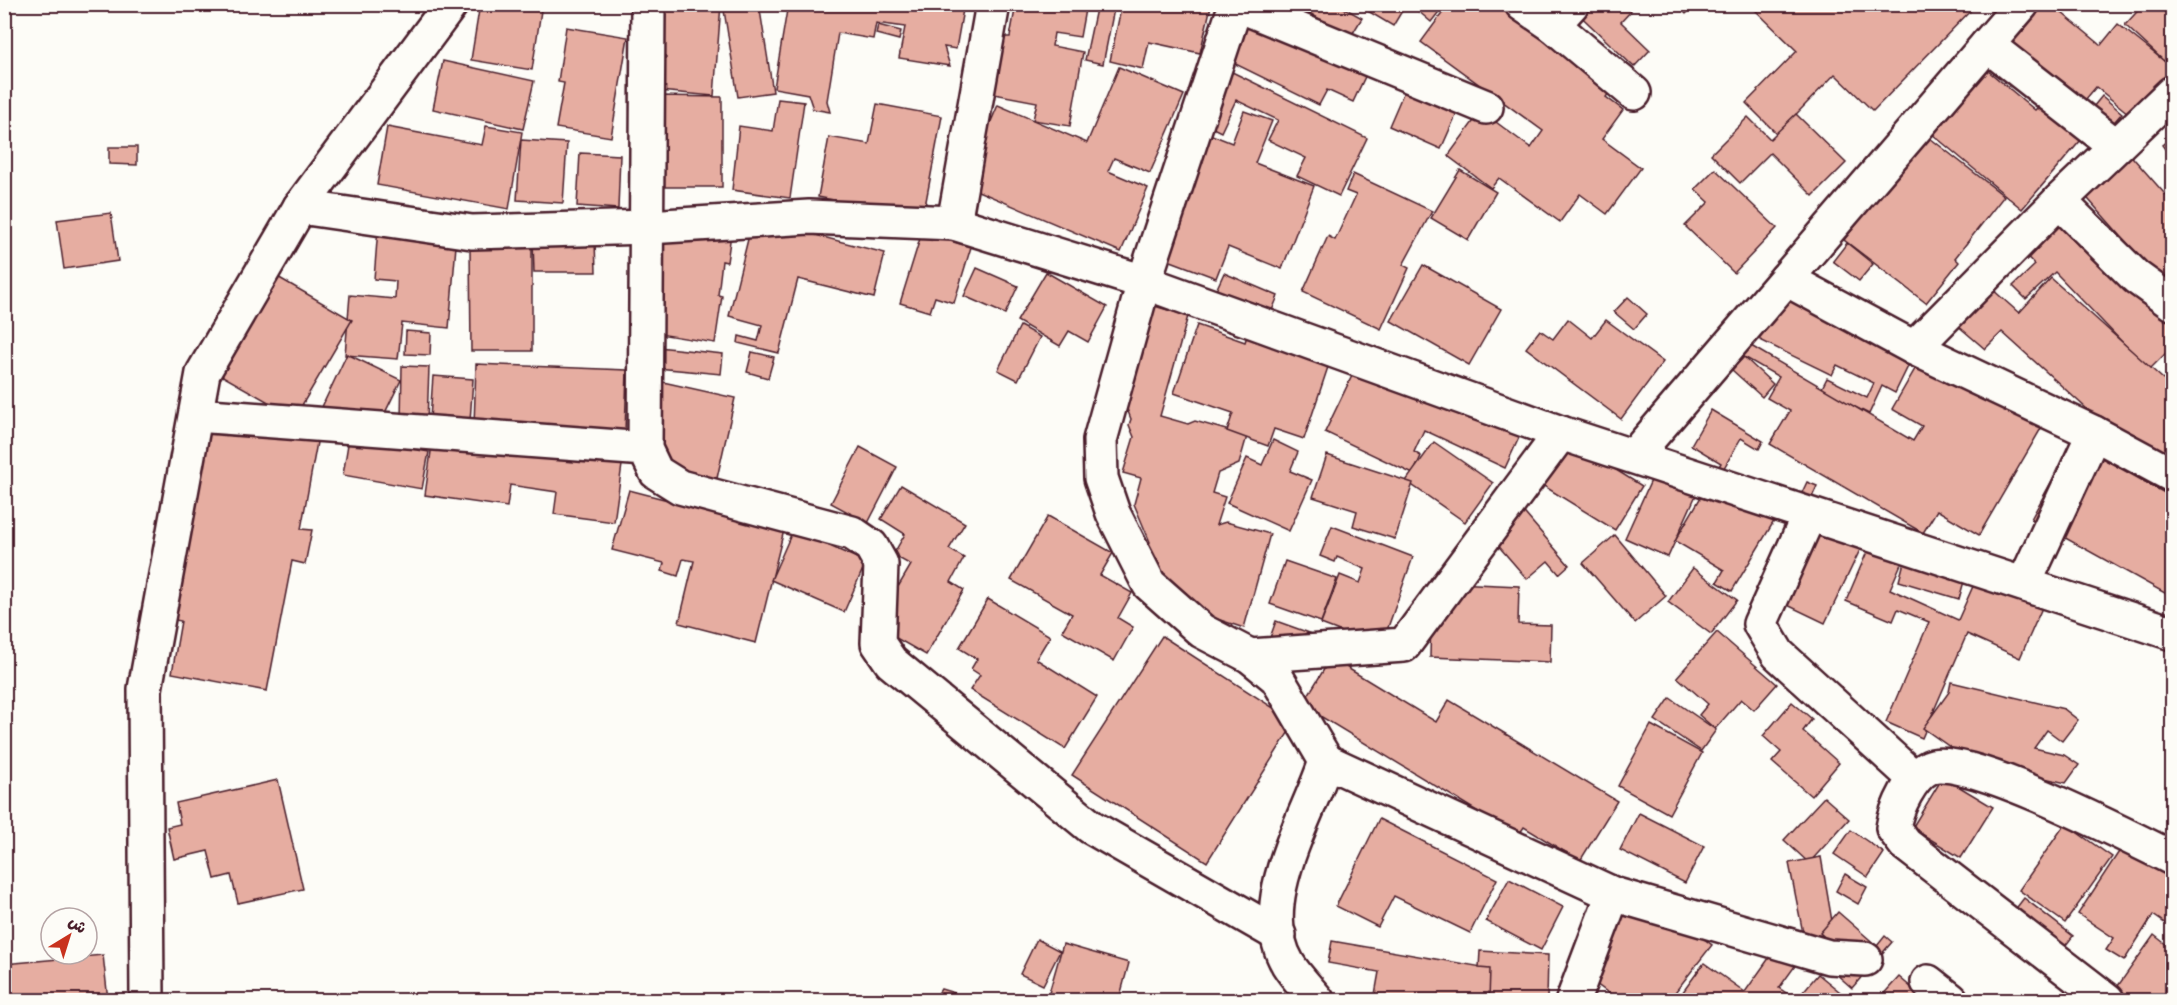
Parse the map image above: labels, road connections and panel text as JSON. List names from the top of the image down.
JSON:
{
  "north": "top right"
}
